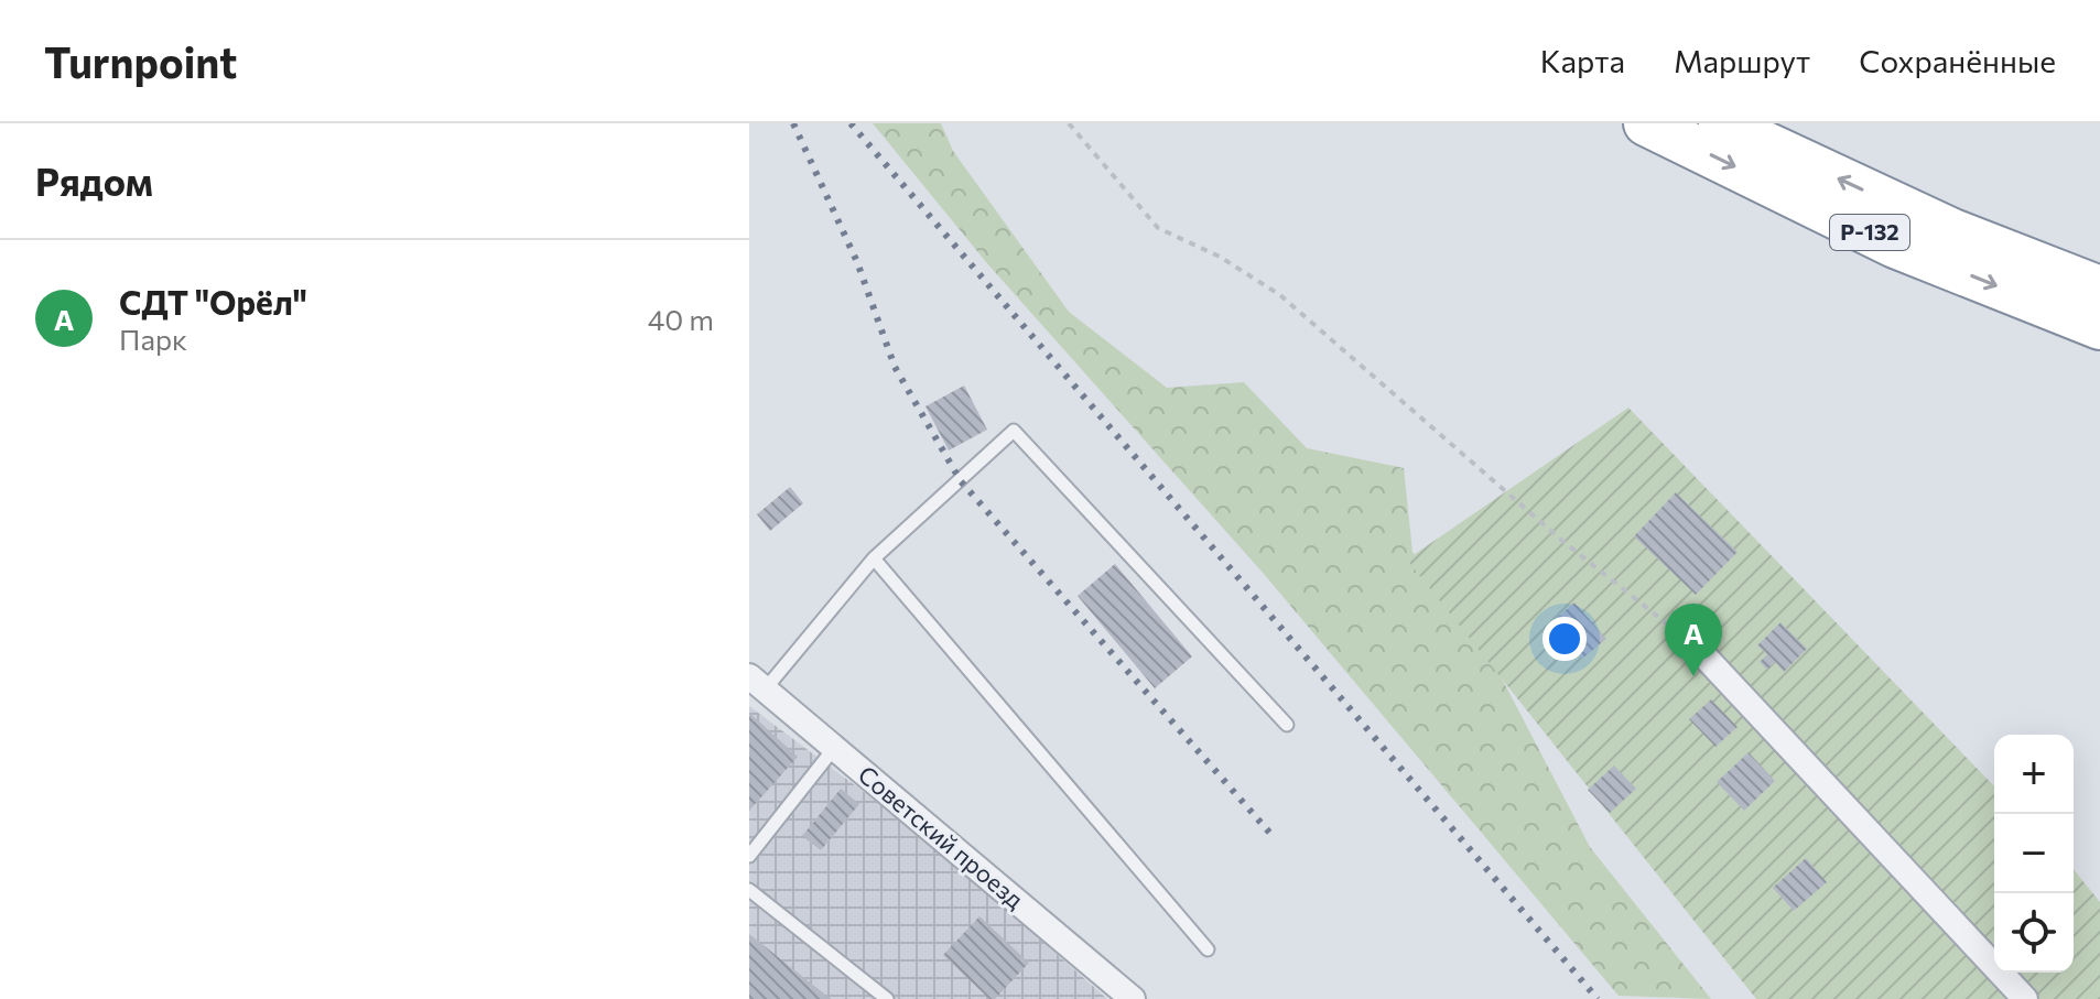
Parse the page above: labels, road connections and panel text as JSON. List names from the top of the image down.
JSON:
{
  "streets": {
    "highway": ["Р-132"],
    "street": ["Советский проезд"]
  },
  "page": {
    "header": "Turnpoint",
    "nav": ["Карта", "Маршрут", "Сохранённые"],
    "heading": "Рядом",
    "list": [
      {
        "mark": "A",
        "name": "СДТ \"Орёл\"",
        "note": "Парк",
        "value": "40 m"
      }
    ],
    "pins": "A",
    "map_buttons": ["+", "−"]
  }
}
